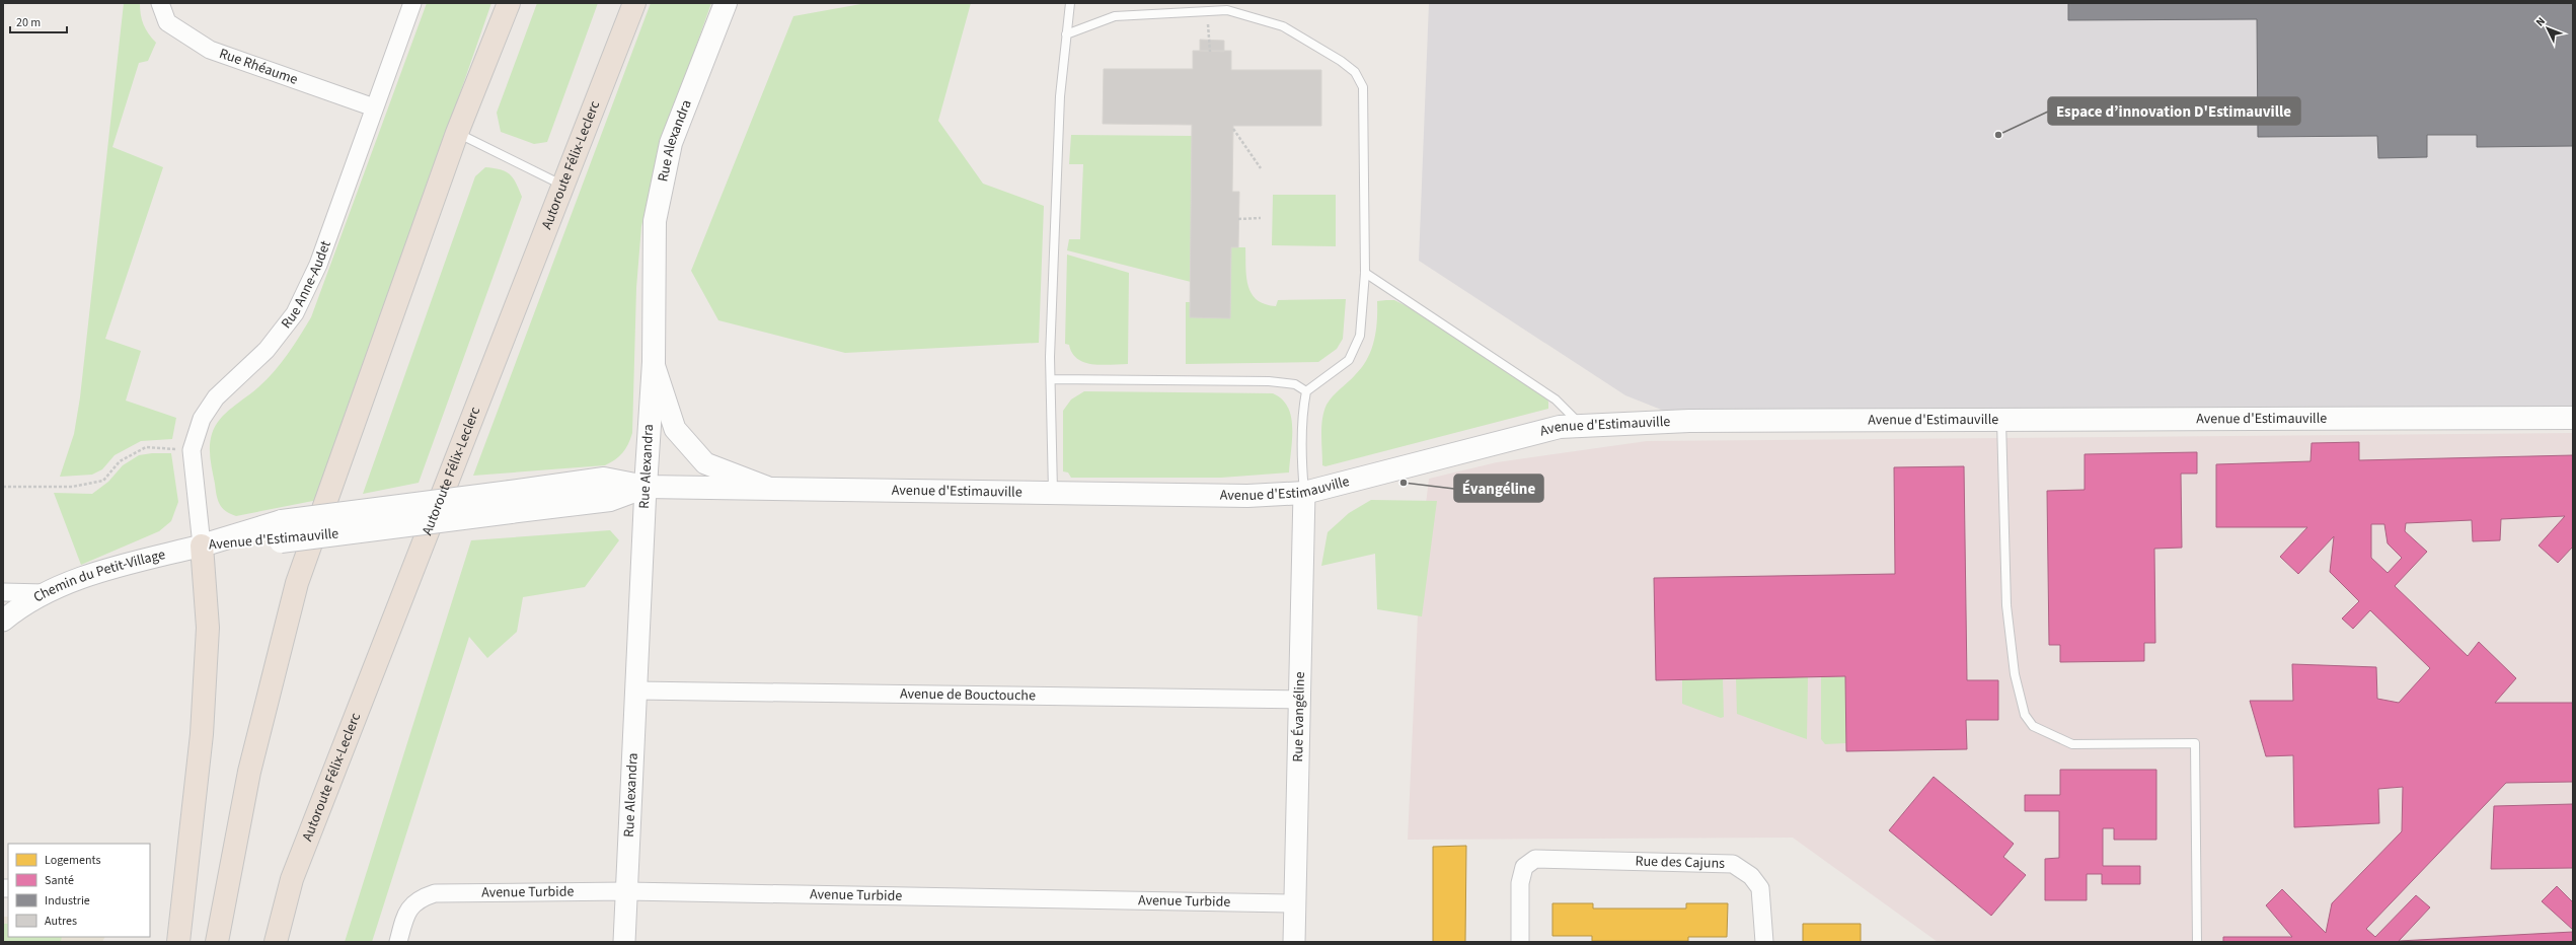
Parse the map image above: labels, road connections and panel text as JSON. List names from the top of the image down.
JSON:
{
  "streets": {
    "highway": ["Autoroute Félix-Leclerc"],
    "main road": ["Rue Alexandra", "Avenue d'Estimauville"],
    "street": [
      "Rue Rhéaume",
      "Rue Anne-Audet",
      "Chemin du Petit-Village",
      "Avenue de Bouctouche",
      "Rue Évangéline",
      "Rue des Cajuns",
      "Avenue Turbide"
    ]
  },
  "crossings": [
    ["Rue Rhéaume", "Rue Anne-Audet"],
    ["Rue Alexandra", "Avenue d'Estimauville"],
    ["Rue Alexandra", "Avenue de Bouctouche"],
    ["Rue Alexandra", "Avenue Turbide"],
    ["Rue Anne-Audet", "Avenue d'Estimauville"],
    ["Rue Anne-Audet", "Chemin du Petit-Village"],
    ["Avenue d'Estimauville", "Chemin du Petit-Village"],
    ["Avenue d'Estimauville", "Rue Évangéline"],
    ["Avenue de Bouctouche", "Rue Évangéline"],
    ["Rue Évangéline", "Avenue Turbide"]
  ],
  "places": ["Espace d’innovation D'Estimauville", "Évangéline"],
  "legend": [
    "Logements",
    "Santé",
    "Industrie",
    "Autres"
  ],
  "scale_bar": "20 m",
  "north": "top left"
}
